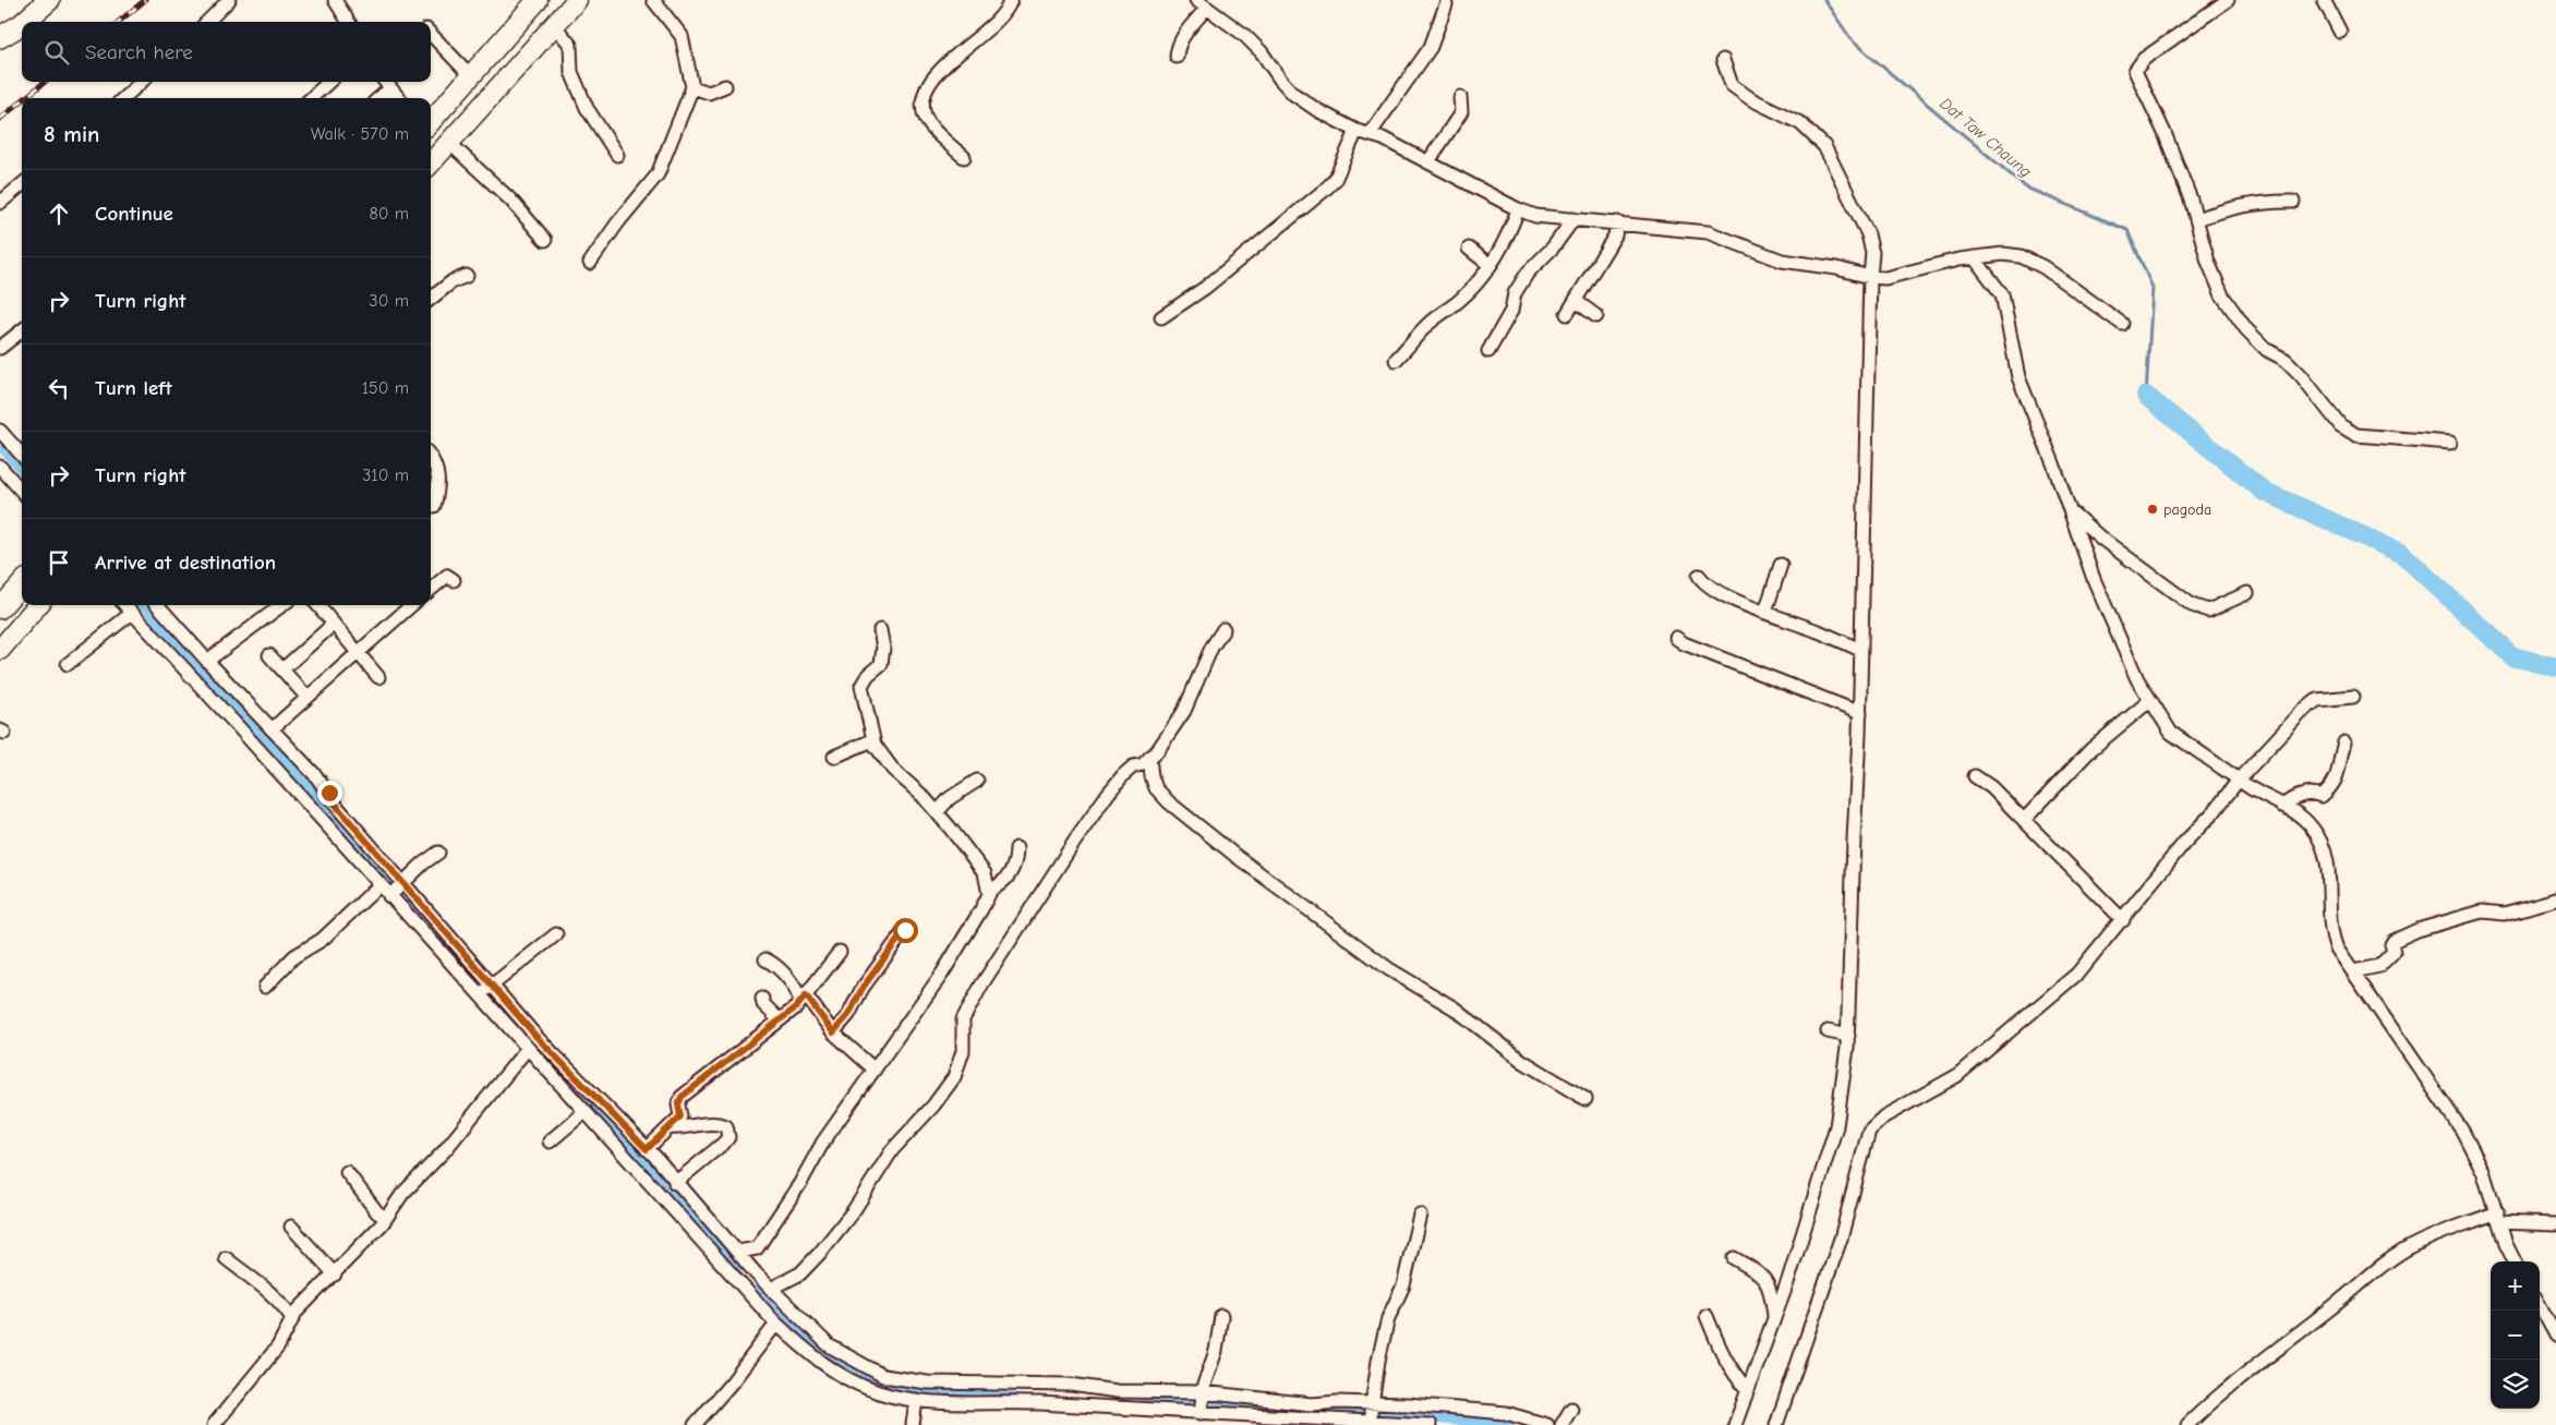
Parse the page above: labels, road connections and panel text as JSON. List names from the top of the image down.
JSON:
{
  "water": ["Dat Taw Chaung"],
  "places": ["pagoda"],
  "page": {
    "search": "Search here",
    "heading": ["8 min", "Walk · 570 m"],
    "list": [
      ["Continue", "80 m"],
      ["Turn right", "30 m"],
      ["Turn left", "150 m"],
      ["Turn right", "310 m"],
      "Arrive at destination"
    ],
    "map_buttons": ["+", "−"]
  }
}
